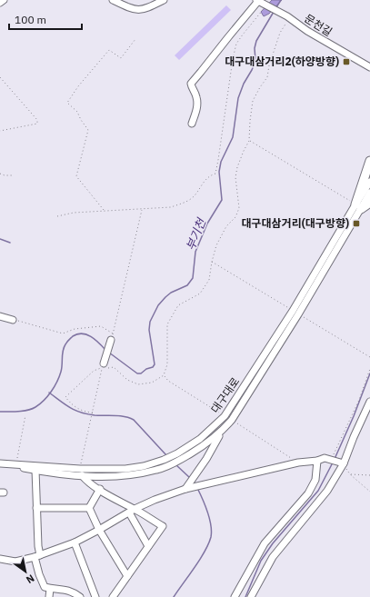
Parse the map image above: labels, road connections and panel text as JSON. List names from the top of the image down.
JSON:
{
  "streets": {
    "street": ["문천길", "대구대로"]
  },
  "water": ["부기천"],
  "places": {
    "transit": ["대구대삼거리2(하양방향)", "대구대삼거리(대구방향)"]
  },
  "scale_bar": "100 m",
  "north": "bottom right"
}
